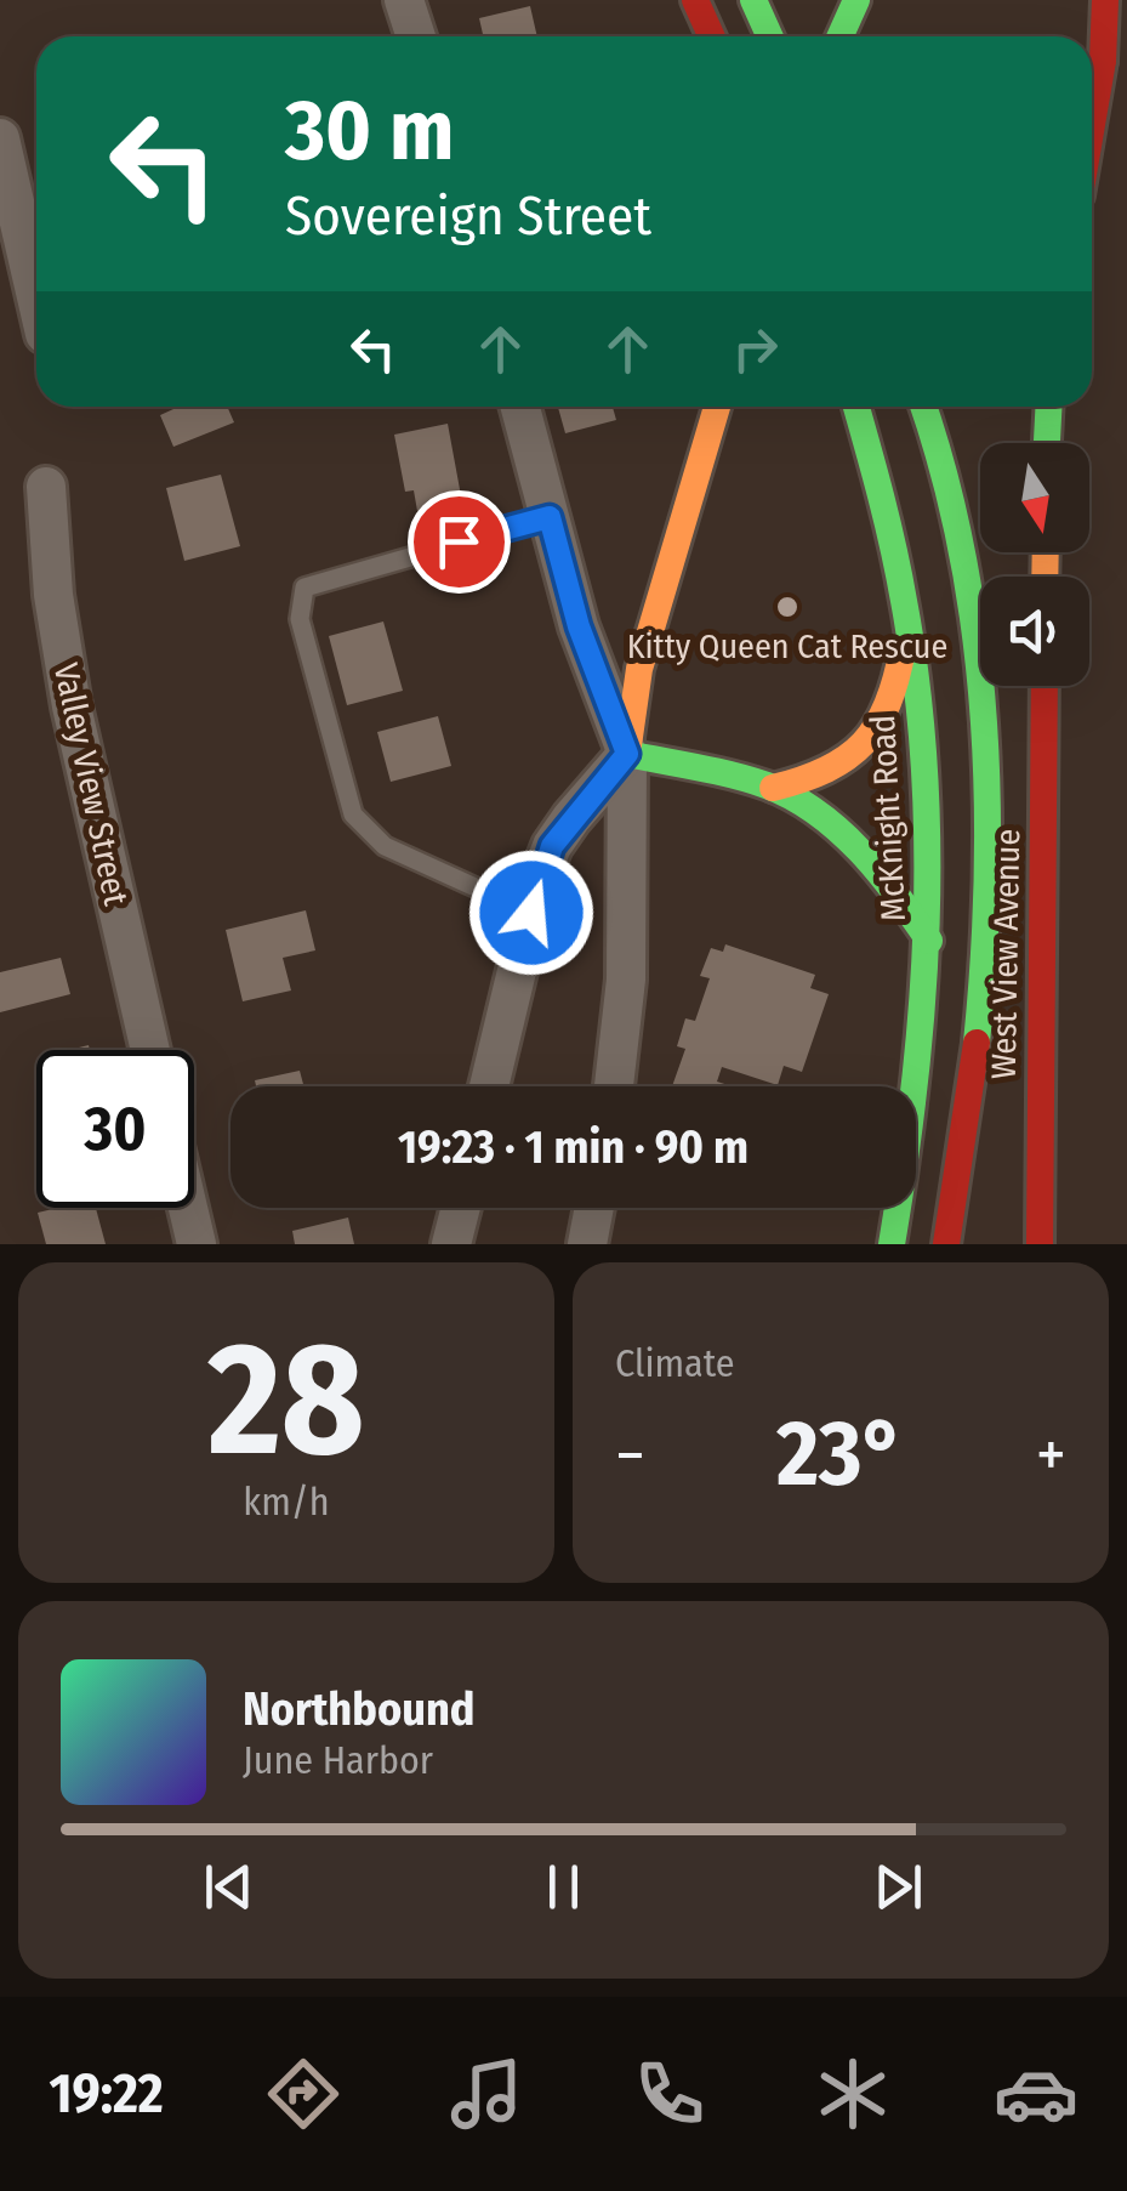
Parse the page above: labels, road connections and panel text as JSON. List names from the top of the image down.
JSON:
{
  "streets": {
    "main road": ["McKnight Road", "West View Avenue"],
    "street": ["Valley View Street"]
  },
  "places": ["Kitty Queen Cat Rescue"],
  "north": "bottom",
  "page": {
    "turn": ["30 m", "Sovereign Street"],
    "limit": "30",
    "trip": "19:23 · 1 min · 90 m",
    "tile": [
      ["28", "km/h"],
      "Climate"
    ],
    "heat": ["−", "23°", "+"],
    "song": ["Northbound", "June Harbor"],
    "tabs": "19:22"
  }
}
